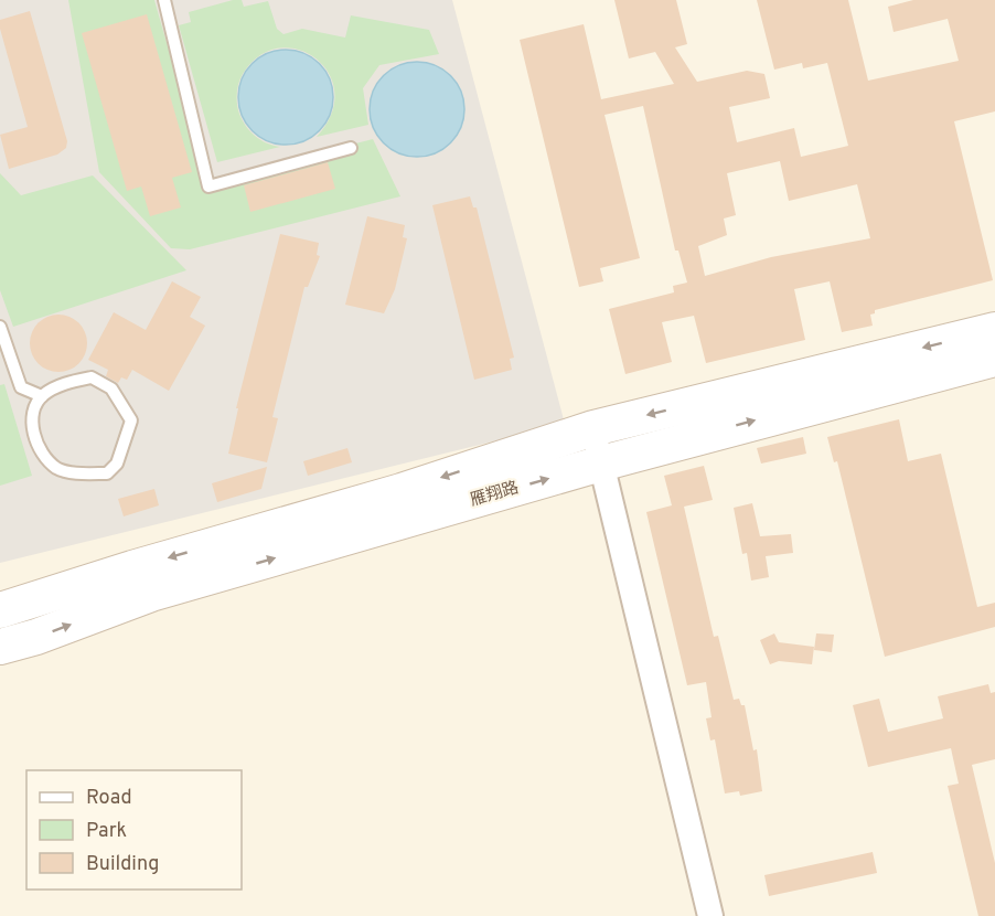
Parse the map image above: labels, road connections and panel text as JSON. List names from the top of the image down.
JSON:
{
  "streets": {
    "main road": ["雁翔路"]
  },
  "legend": ["Road", "Park", "Building"]
}
